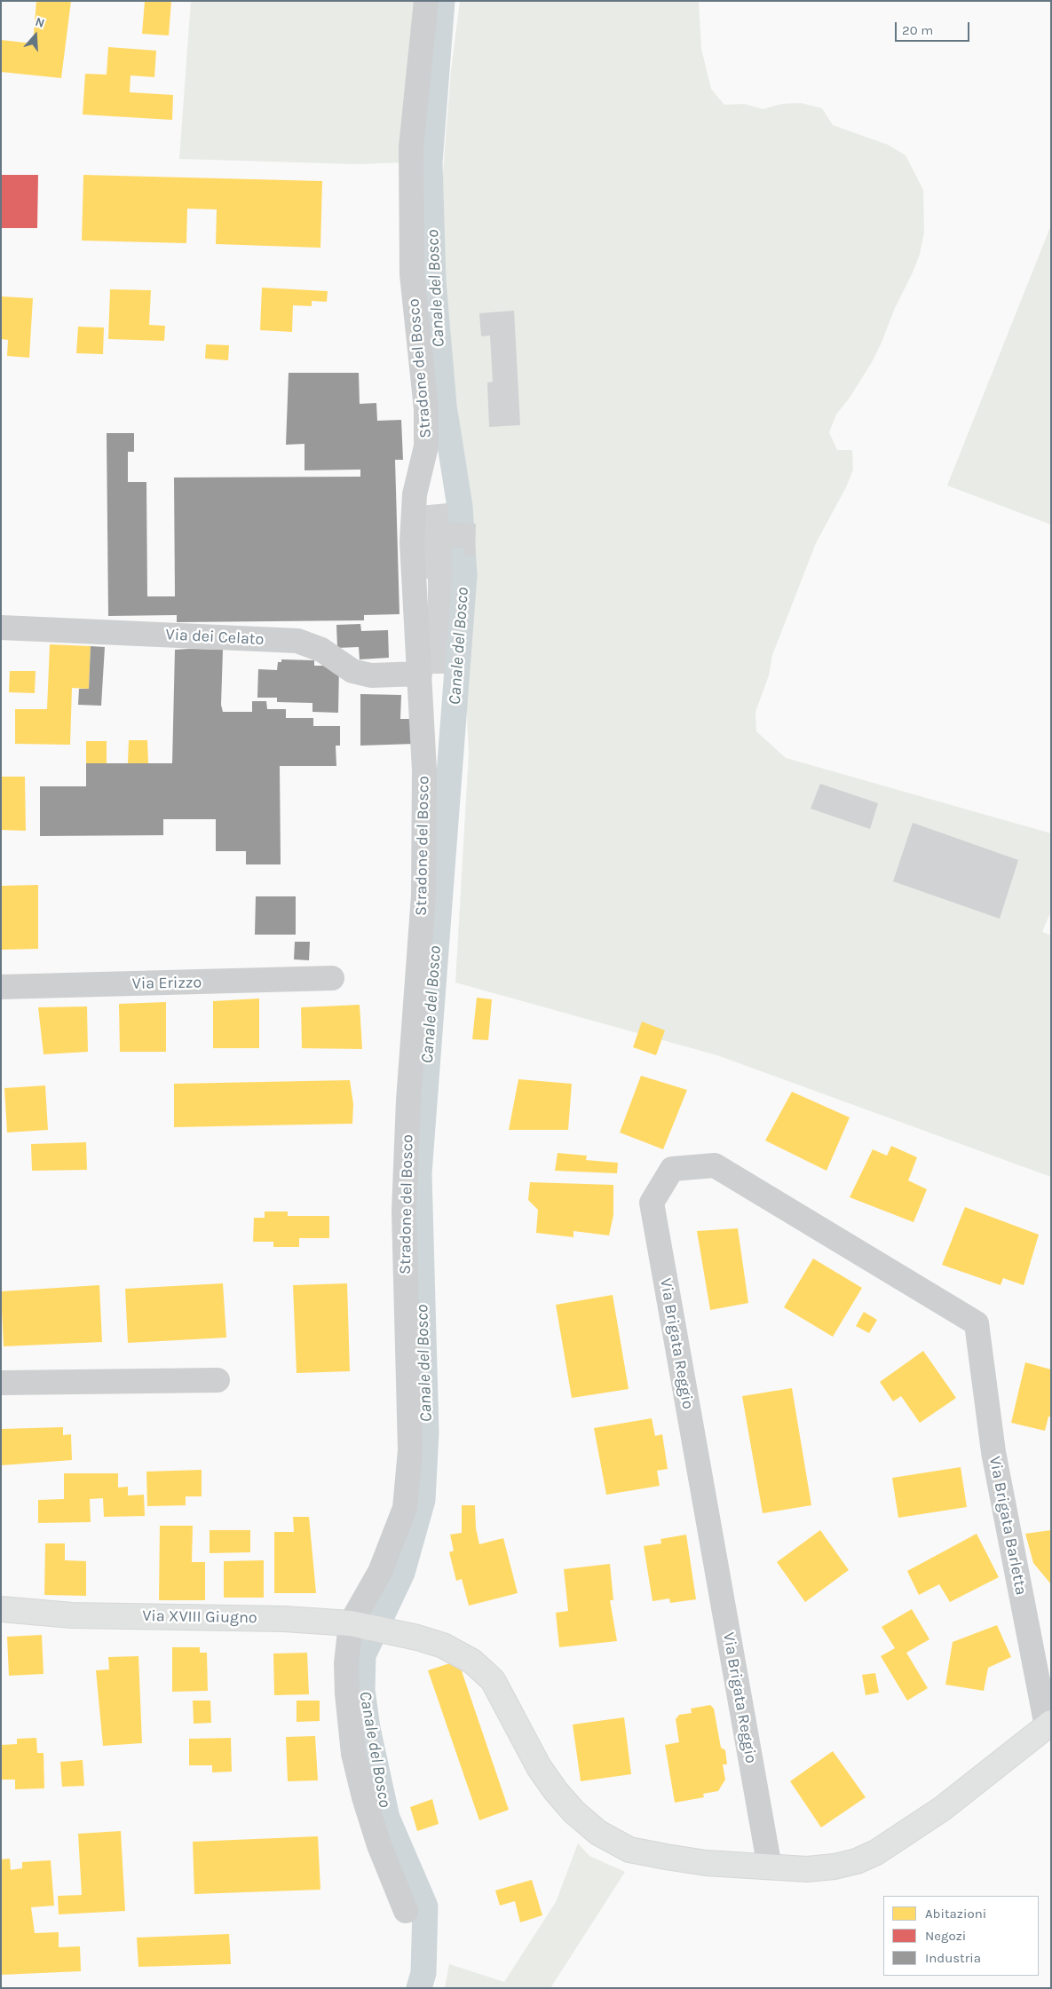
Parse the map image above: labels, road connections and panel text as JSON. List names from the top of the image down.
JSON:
{
  "streets": {
    "main road": ["Via XVIII Giugno"],
    "street": [
      "Stradone del Bosco",
      "Via dei Celato",
      "Via Erizzo",
      "Via Brigata Reggio",
      "Via Brigata Barletta"
    ]
  },
  "crossings": [
    ["Stradone del Bosco", "Via dei Celato"],
    ["Stradone del Bosco", "Via XVIII Giugno"],
    ["Via Brigata Reggio", "Via Brigata Barletta"],
    ["Via Brigata Reggio", "Via XVIII Giugno"],
    ["Via Brigata Barletta", "Via XVIII Giugno"]
  ],
  "water": ["Canale del Bosco"],
  "legend": ["Abitazioni", "Negozi", "Industria"],
  "scale_bar": "20 m",
  "north": "top"
}
